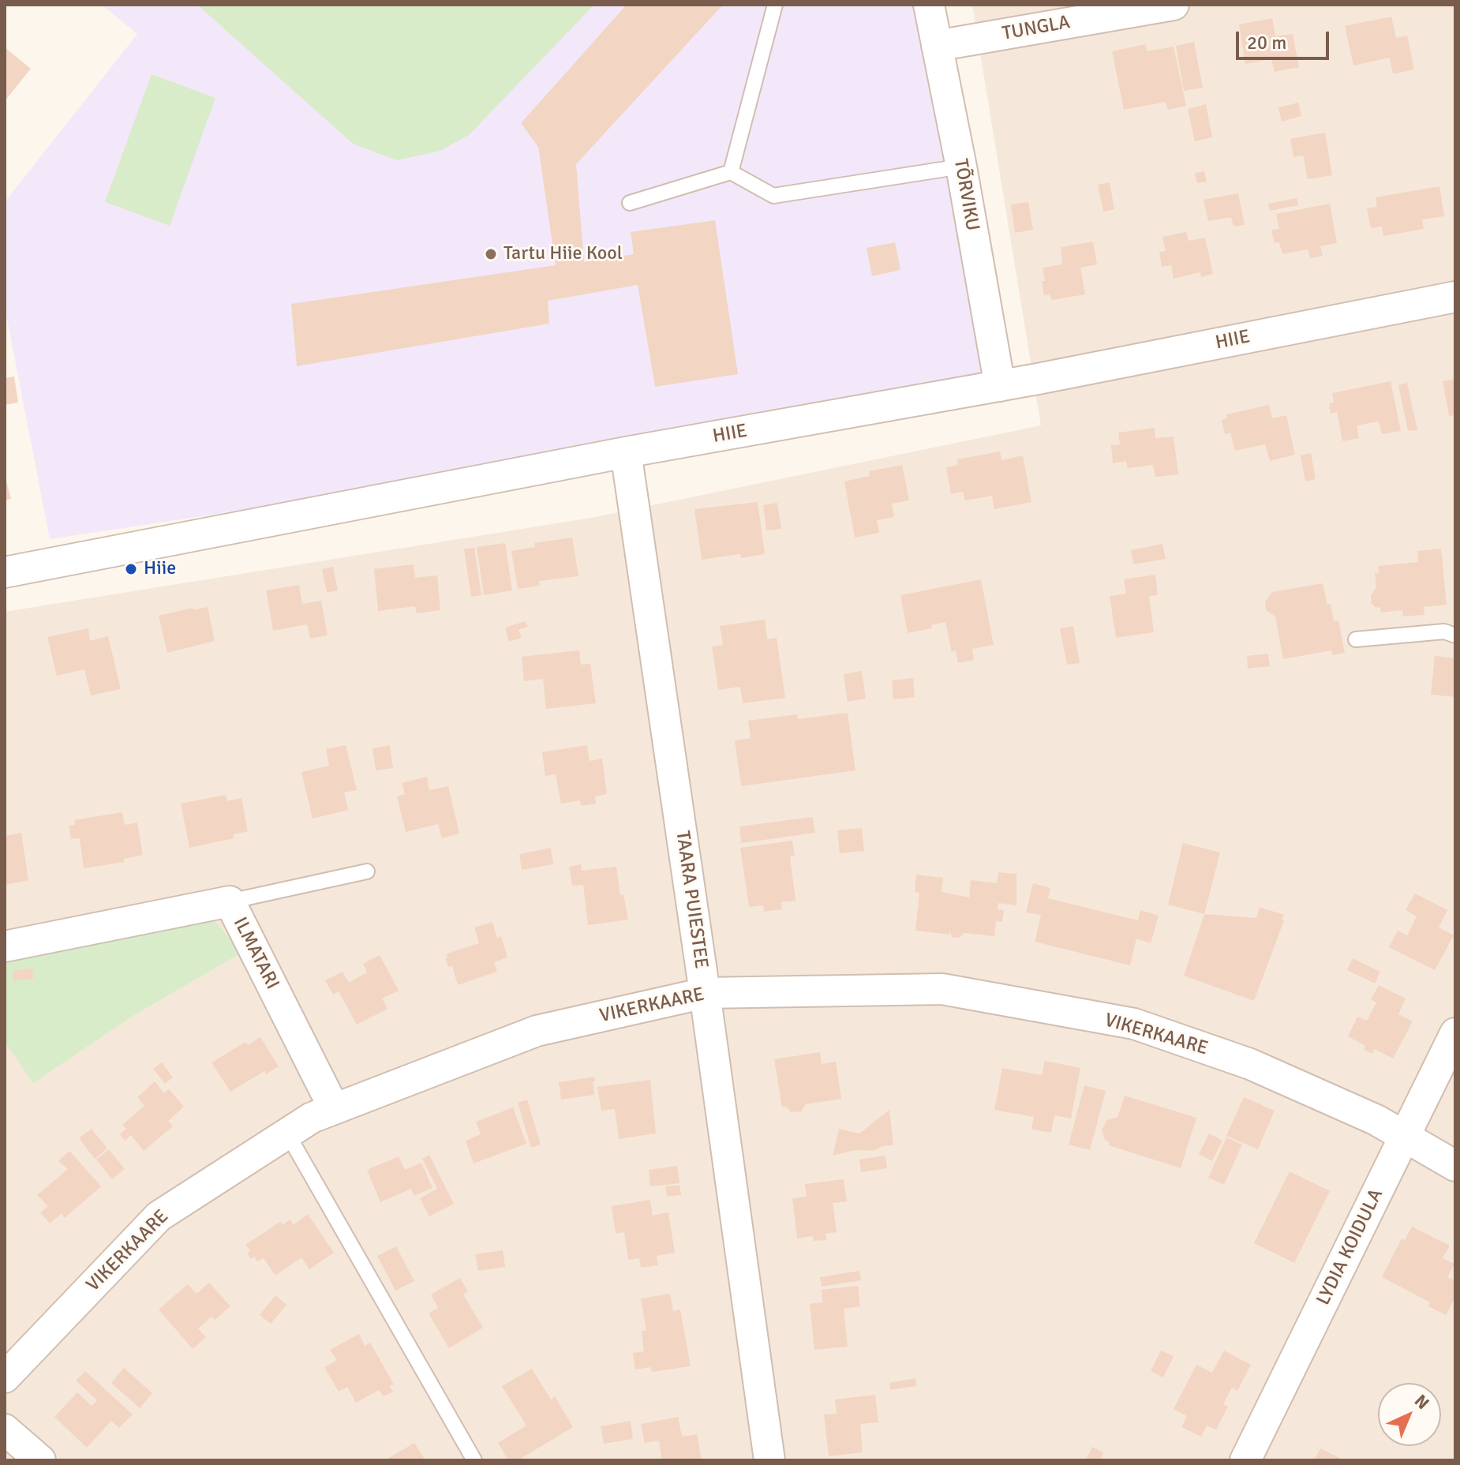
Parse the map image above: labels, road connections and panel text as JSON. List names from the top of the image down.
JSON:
{
  "streets": {
    "street": [
      "TUNGLA",
      "TÕRVIKU",
      "HIIE",
      "TAARA PUIESTEE",
      "ILMATARI",
      "VIKERKAARE",
      "LYDIA KOIDULA"
    ]
  },
  "crossings": [
    ["TUNGLA", "TÕRVIKU"],
    ["TÕRVIKU", "HIIE"],
    ["HIIE", "TAARA PUIESTEE"],
    ["TAARA PUIESTEE", "VIKERKAARE"],
    ["ILMATARI", "VIKERKAARE"],
    ["VIKERKAARE", "LYDIA KOIDULA"]
  ],
  "places": ["Tartu Hiie Kool", "Hiie"],
  "scale_bar": "20 m",
  "north": "top right"
}
